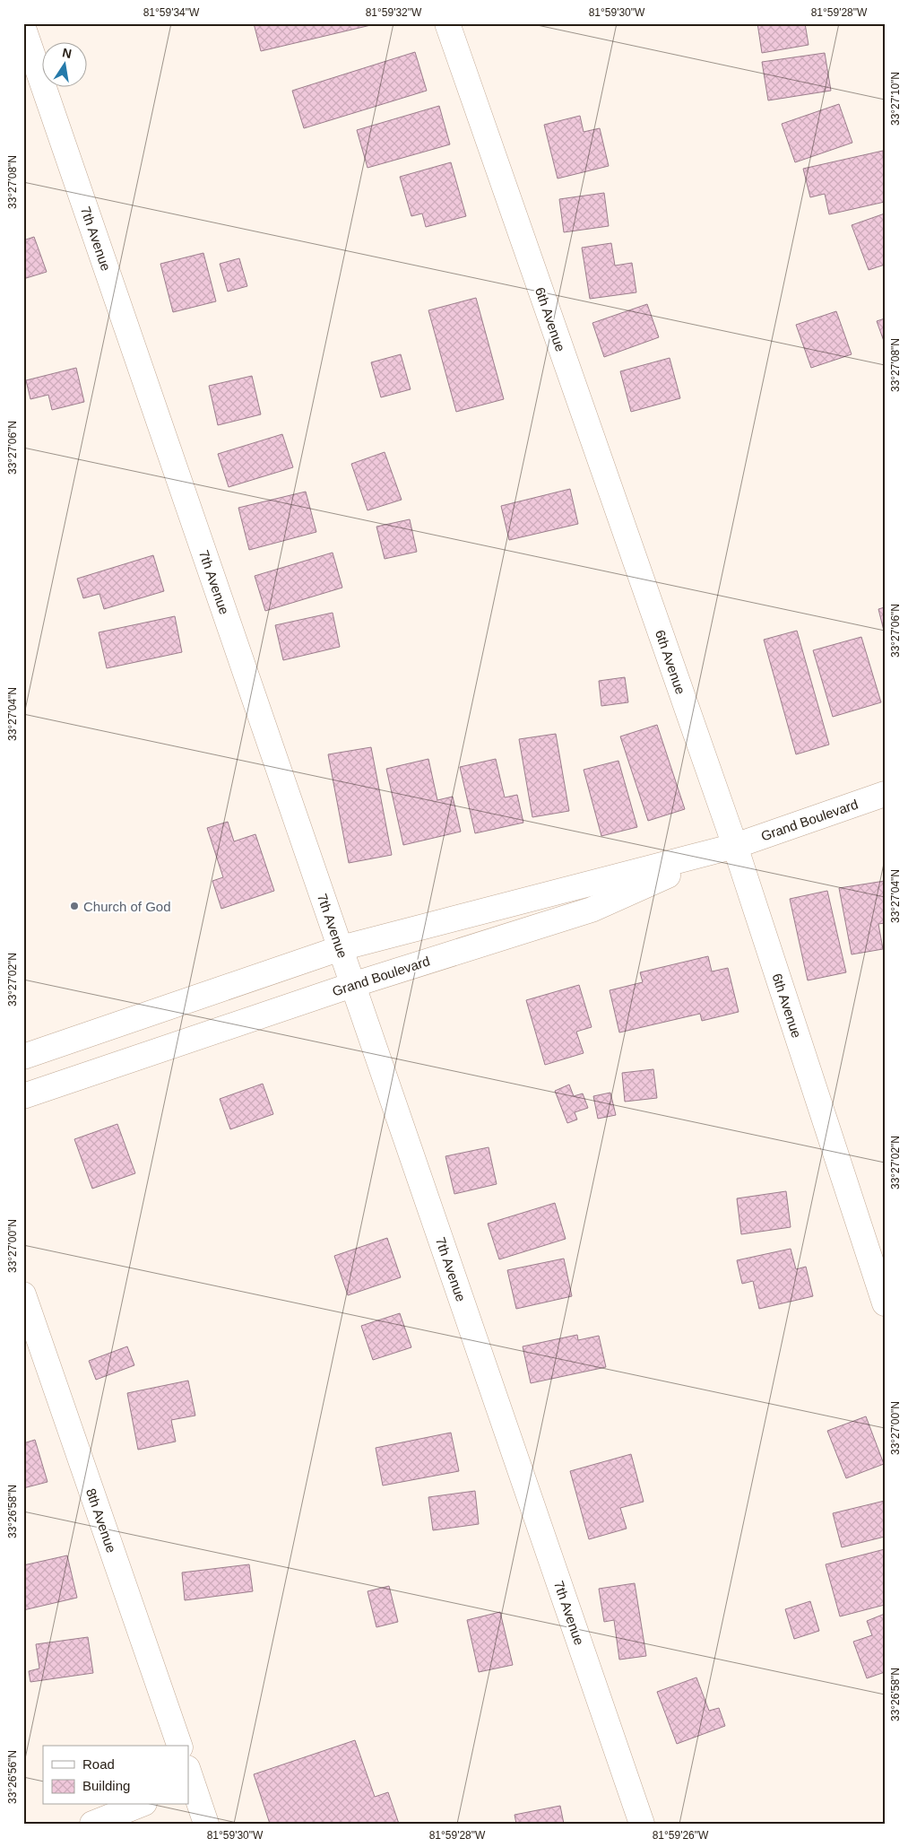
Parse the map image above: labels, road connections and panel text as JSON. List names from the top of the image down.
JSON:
{
  "streets": {
    "street": [
      "7th Avenue",
      "6th Avenue",
      "Grand Boulevard",
      "8th Avenue"
    ]
  },
  "crossings": [
    ["7th Avenue", "Grand Boulevard"],
    ["6th Avenue", "Grand Boulevard"]
  ],
  "places": ["Church of God"],
  "legend": ["Road", "Building"],
  "north": "top",
  "coordinates": [
    "81°59'34\"W",
    "81°59'32\"W",
    "81°59'30\"W",
    "81°59'28\"W",
    "33°27'10\"N",
    "33°27'08\"N",
    "33°27'06\"N",
    "33°27'04\"N",
    "33°27'02\"N",
    "33°27'00\"N",
    "33°26'58\"N",
    "33°26'56\"N",
    "81°59'26\"W"
  ]
}
